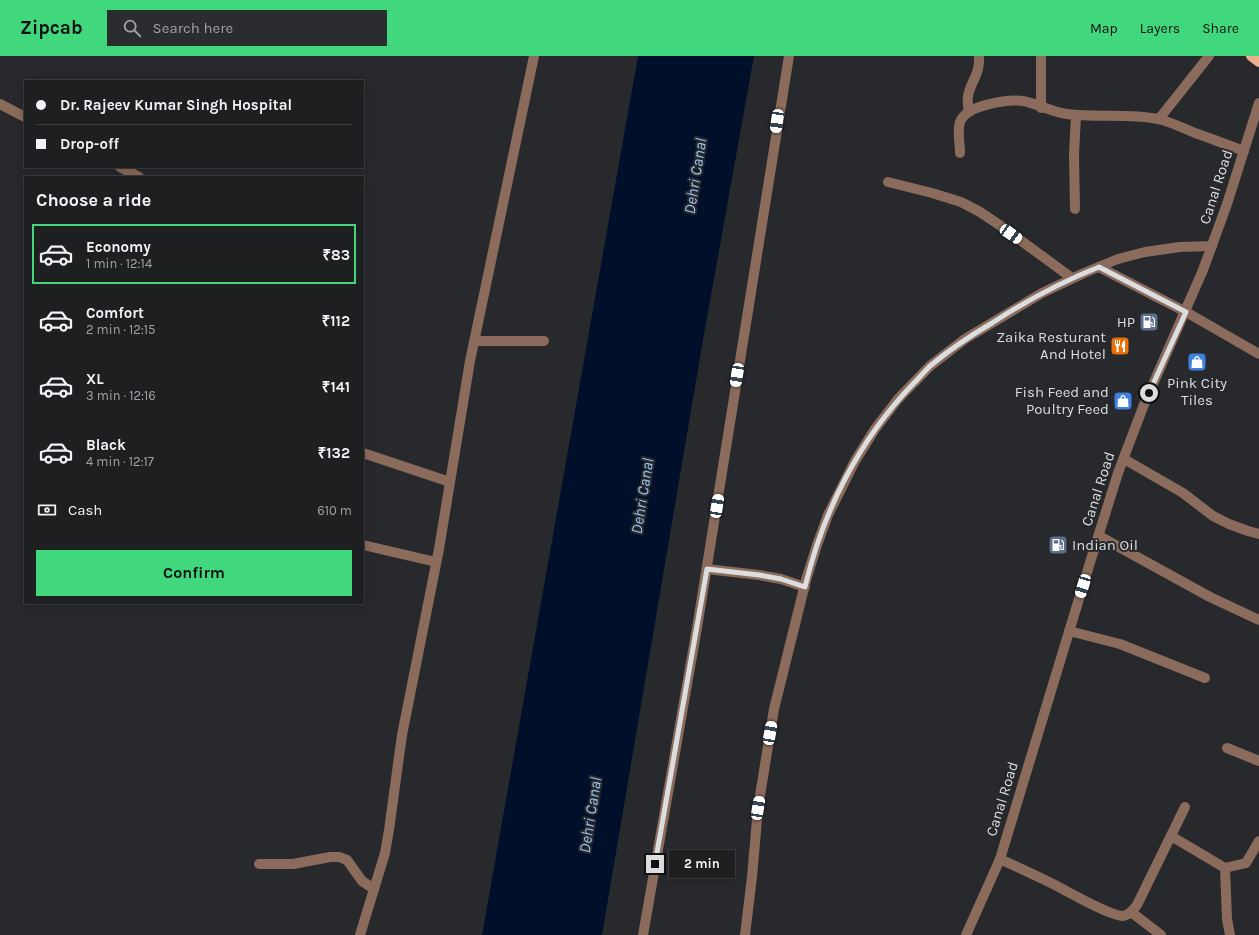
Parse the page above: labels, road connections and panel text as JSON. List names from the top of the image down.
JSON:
{
  "streets": {
    "street": ["Canal Road"]
  },
  "water": ["Dehri Canal"],
  "places": {
    "fuel station": ["HP", "Indian Oil"],
    "restaurant": ["Zaika Resturant And Hotel"],
    "shop": ["Pink City Tiles", "Fish Feed and Poultry Feed"]
  },
  "page": {
    "header": "Zipcab",
    "search": "Search here",
    "nav": ["Map", "Layers", "Share"],
    "banner": ["Dr. Rajeev Kumar Singh Hospital", "Drop-off"],
    "heading": "Choose a ride",
    "list": [
      {
        "name": "Economy",
        "note": "1 min · 12:14",
        "value": "₹83"
      },
      {
        "name": "Comfort",
        "note": "2 min · 12:15",
        "value": "₹112"
      },
      {
        "name": "XL",
        "note": "3 min · 12:16",
        "value": "₹141"
      },
      {
        "name": "Black",
        "note": "4 min · 12:17",
        "value": "₹132"
      }
    ],
    "pay": ["Cash", "610 m"],
    "buttons": "Confirm",
    "bubble": "2 min"
  }
}
